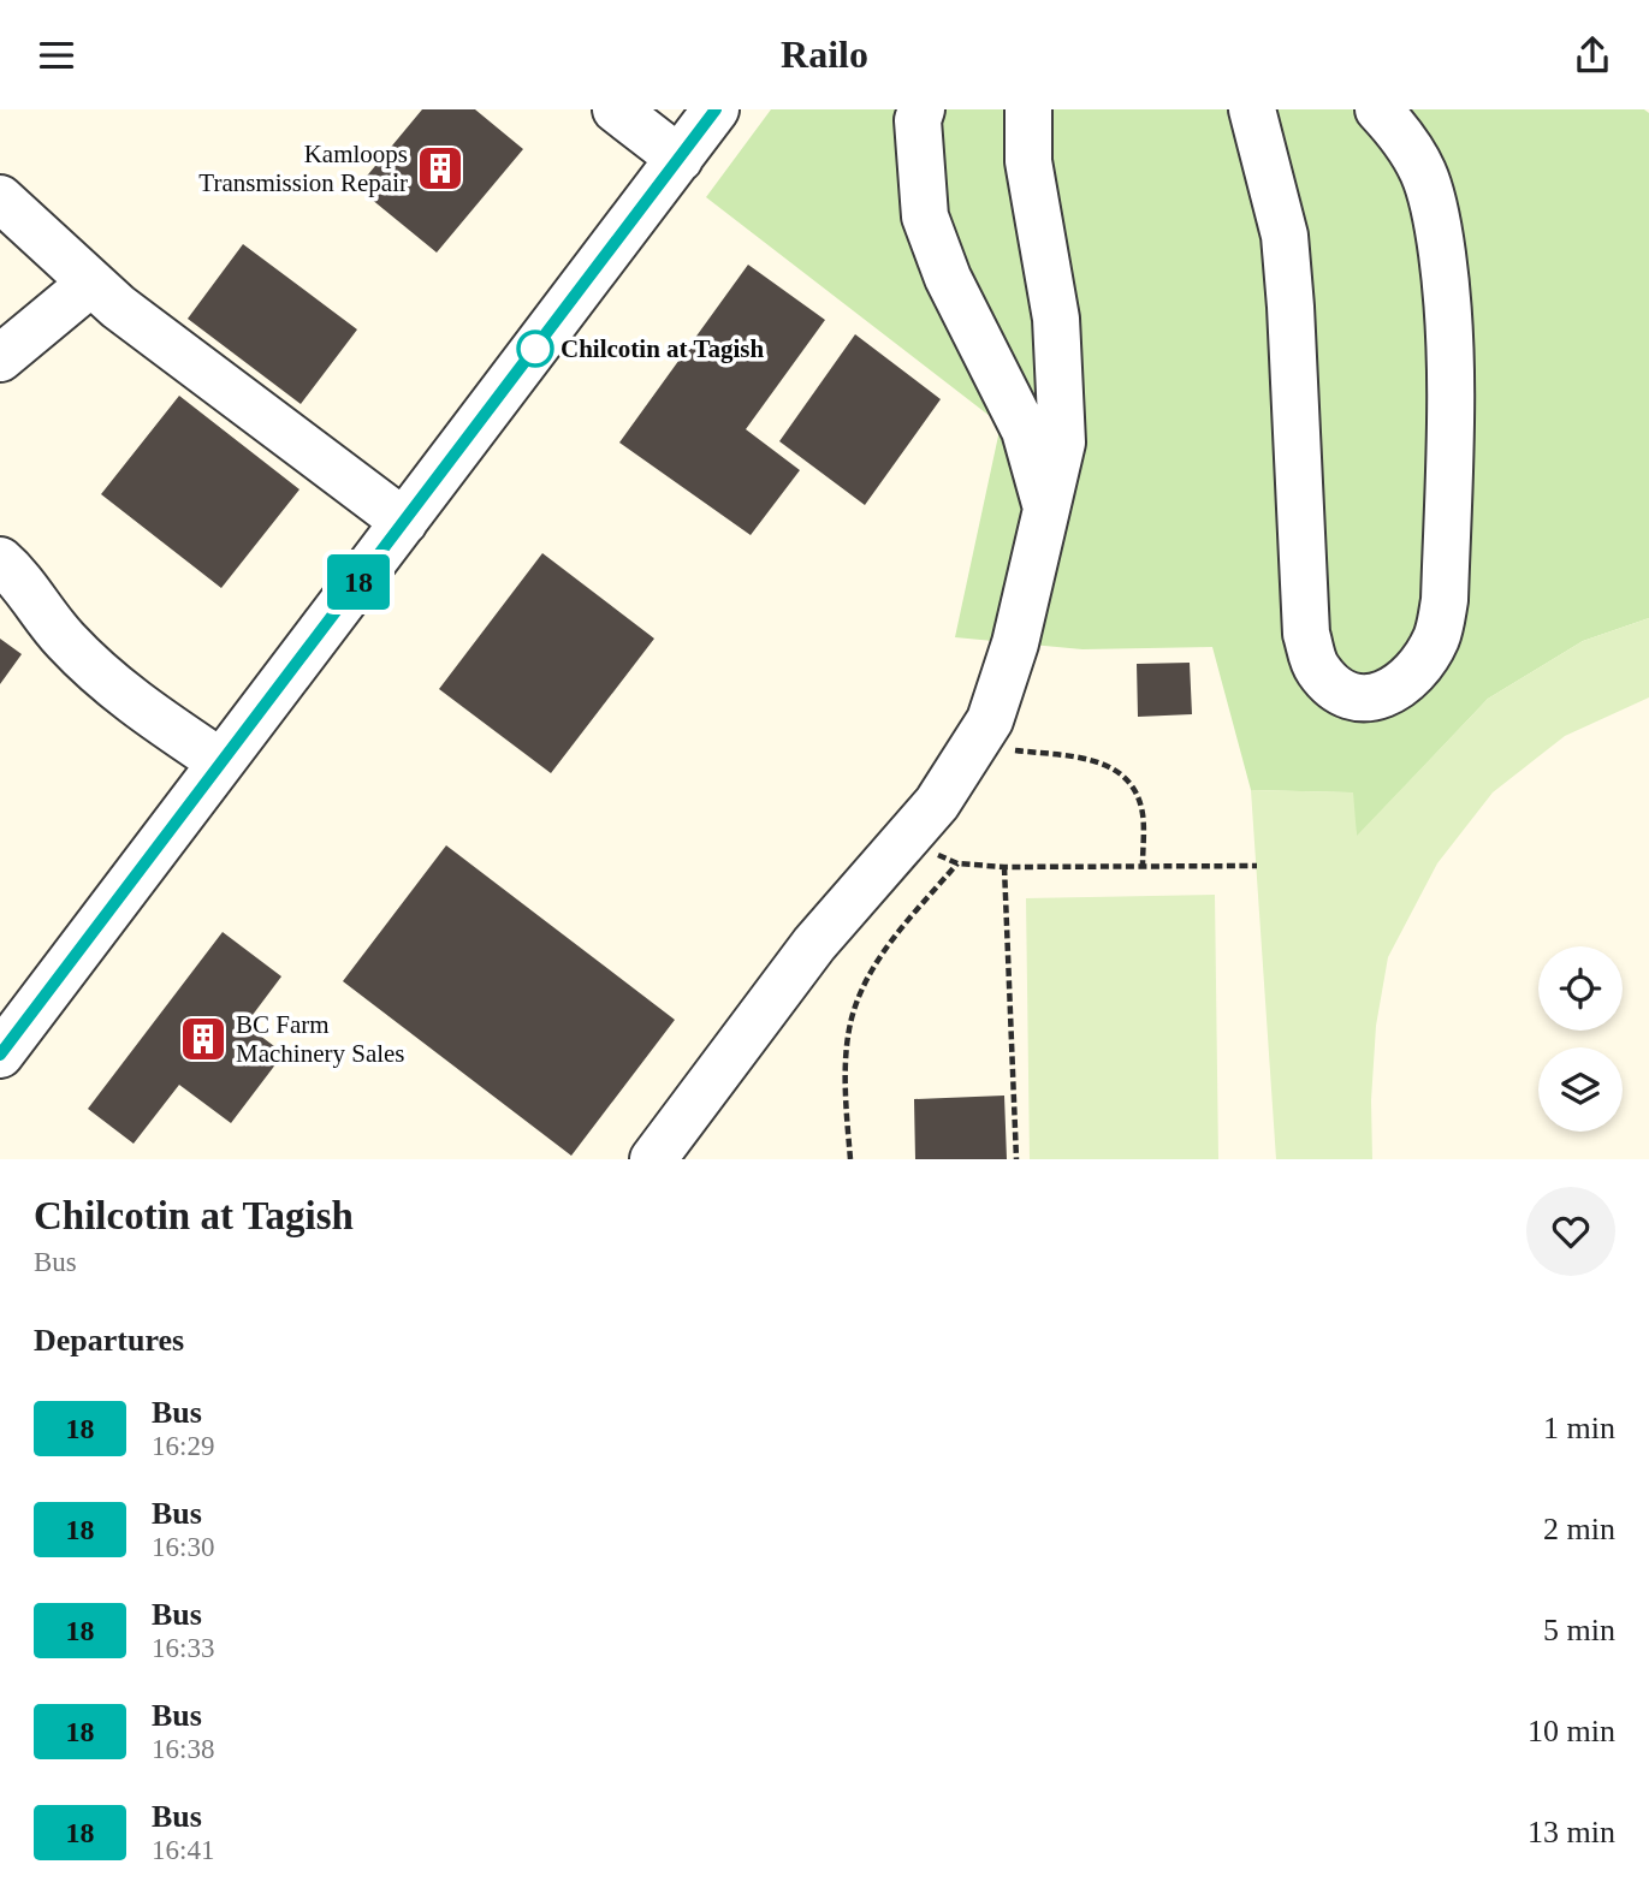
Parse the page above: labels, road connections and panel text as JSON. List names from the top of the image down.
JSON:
{
  "places": {
    "building": ["Kamloops Transmission Repair", "BC Farm Machinery Sales"],
    "other": ["Chilcotin at Tagish"]
  },
  "lines": ["bus line 18"],
  "page": {
    "header": "Railo",
    "on_map": "18",
    "heading": [
      ["Chilcotin at Tagish", "Bus"],
      "Departures"
    ],
    "list": [
      {
        "mark": "18",
        "name": "Bus",
        "note": "16:29",
        "value": "1 min"
      },
      {
        "mark": "18",
        "name": "Bus",
        "note": "16:30",
        "value": "2 min"
      },
      {
        "mark": "18",
        "name": "Bus",
        "note": "16:33",
        "value": "5 min"
      },
      {
        "mark": "18",
        "name": "Bus",
        "note": "16:38",
        "value": "10 min"
      },
      {
        "mark": "18",
        "name": "Bus",
        "note": "16:41",
        "value": "13 min"
      }
    ]
  }
}
